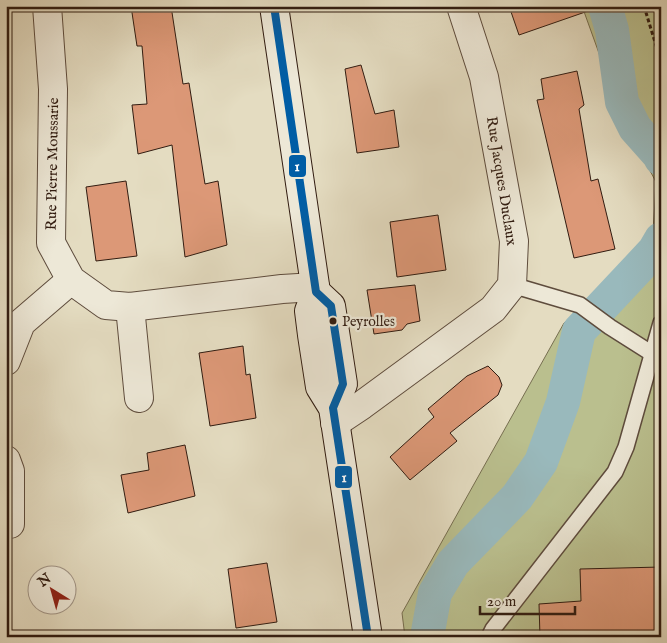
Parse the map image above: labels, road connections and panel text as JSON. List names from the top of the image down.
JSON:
{
  "streets": {
    "street": ["Rue Pierre Moussarie", "Rue Jacques Duclaux"]
  },
  "places": ["Peyrolles"],
  "lines": ["transit line 1"],
  "scale_bar": "20 m",
  "north": "top left"
}
